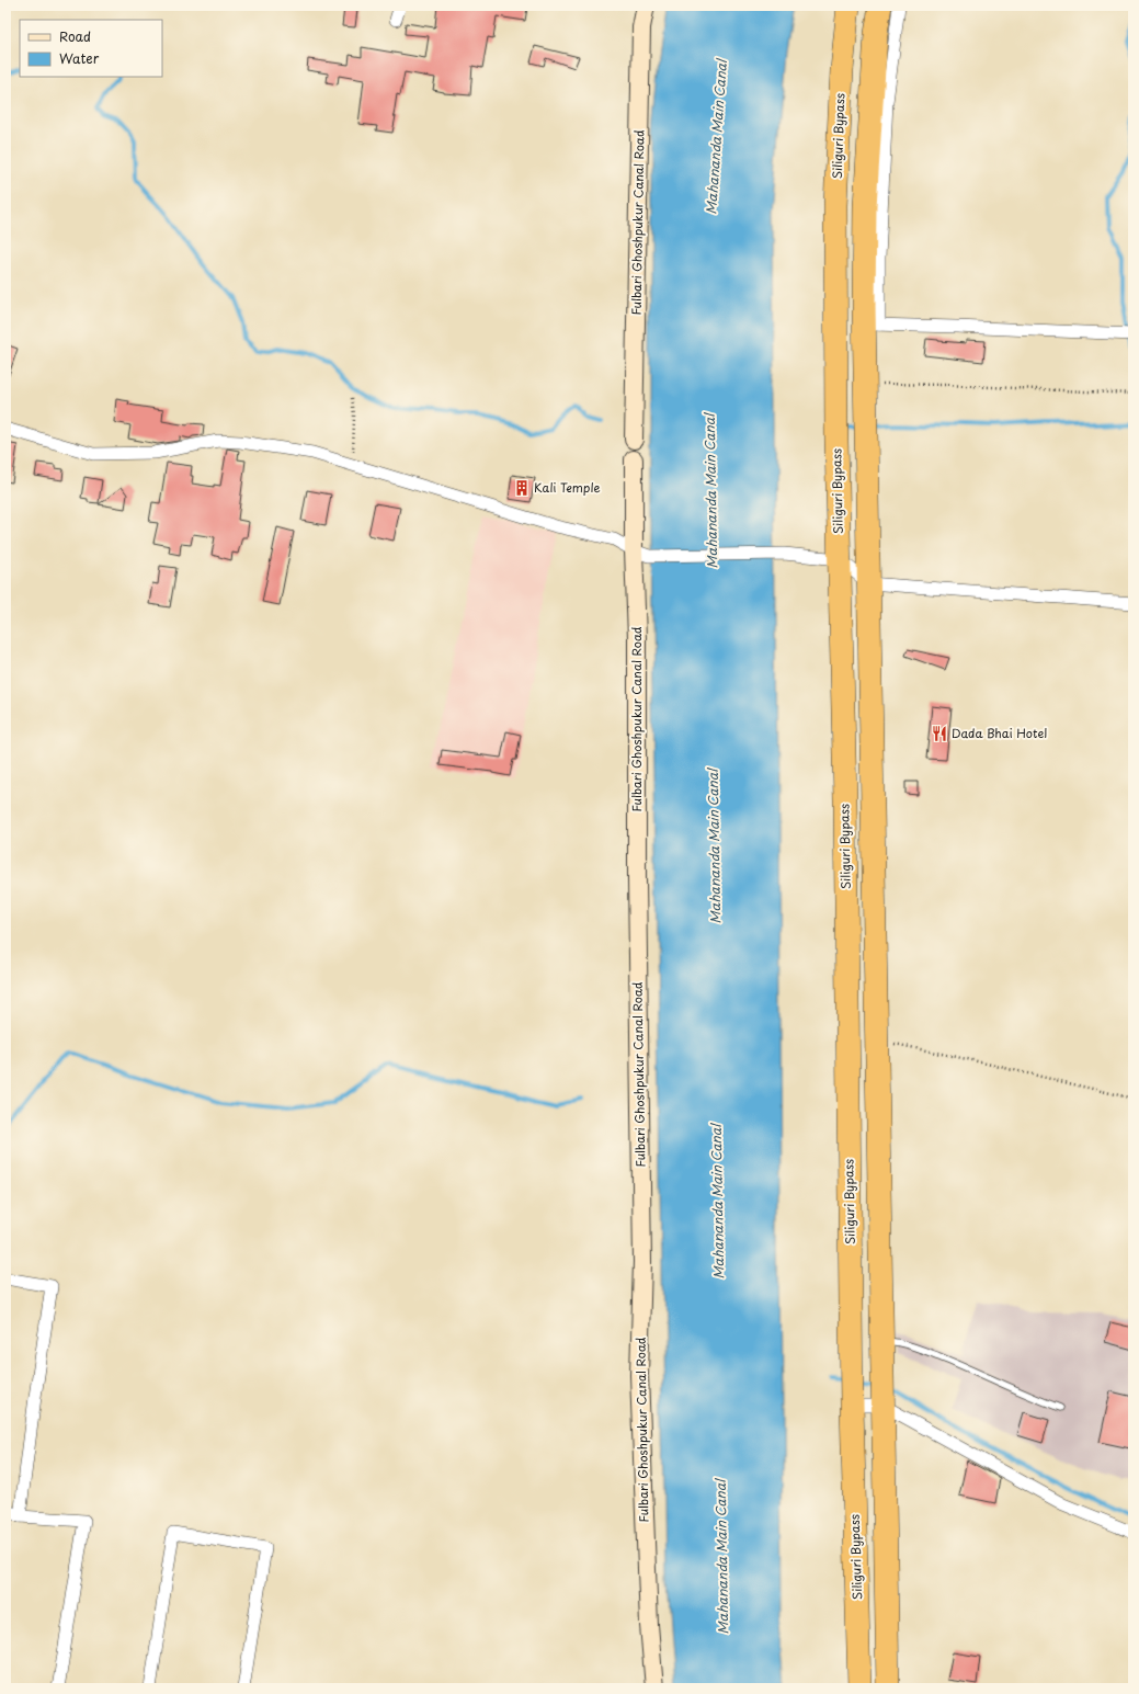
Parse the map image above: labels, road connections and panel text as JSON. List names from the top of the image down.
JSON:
{
  "streets": {
    "highway": ["Siliguri Bypass"],
    "street": ["Fulbari Ghoshpukur Canal Road"]
  },
  "water": ["Mahananda Main Canal"],
  "places": {
    "building": ["Kali Temple"],
    "restaurant": ["Dada Bhai Hotel"]
  },
  "legend": ["Road", "Water"]
}
